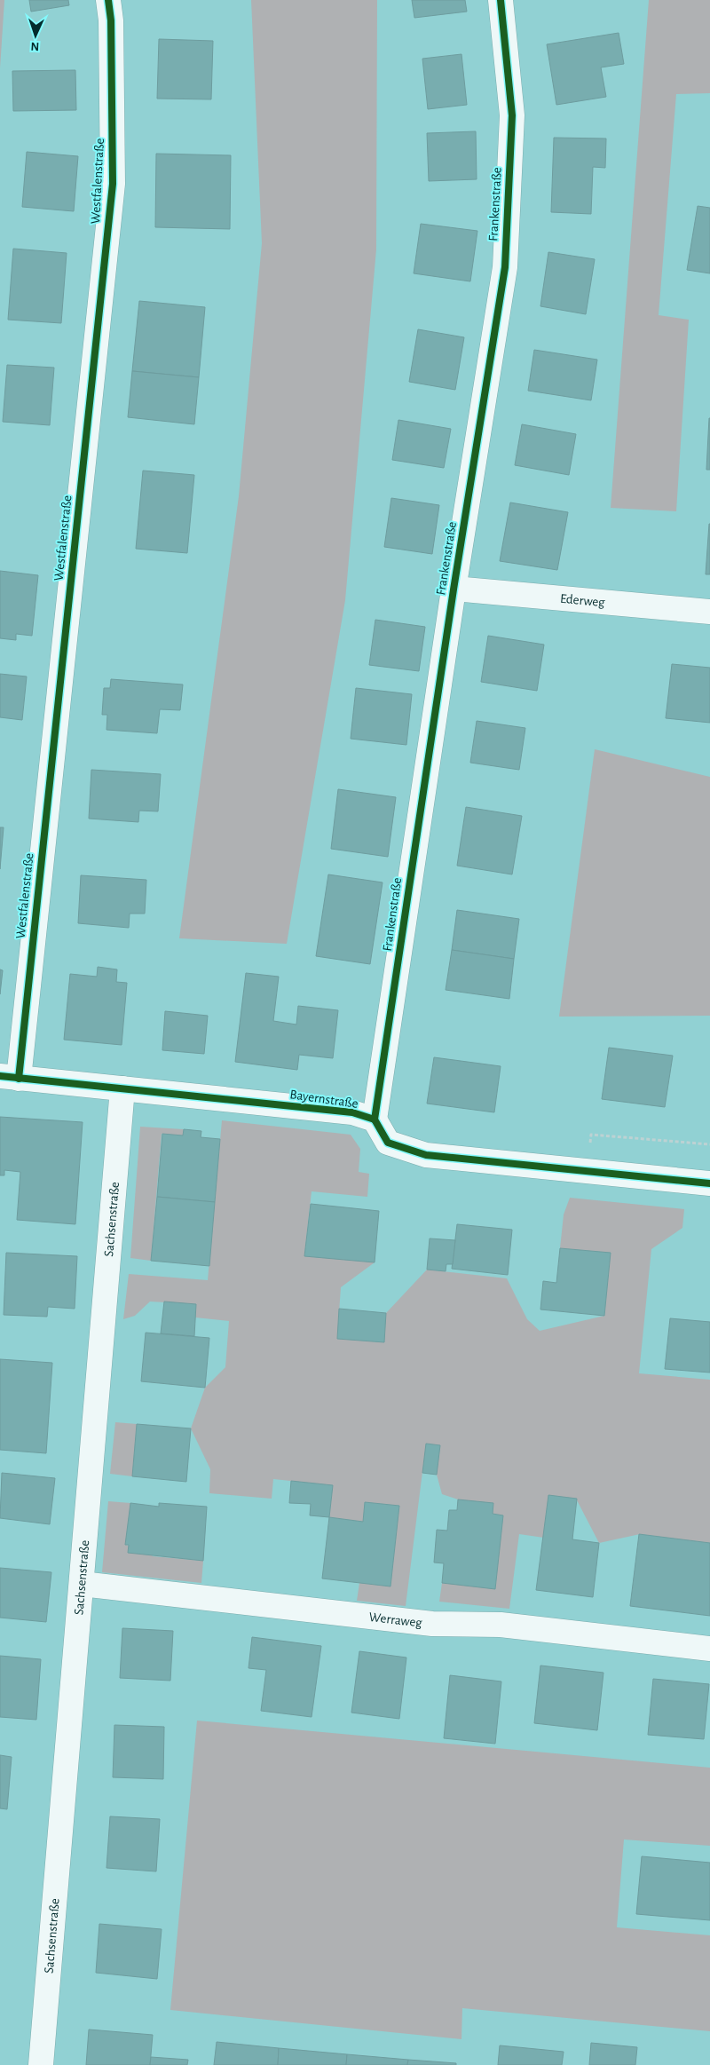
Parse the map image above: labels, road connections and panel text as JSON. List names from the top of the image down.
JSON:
{
  "streets": {
    "street": [
      "Westfalenstraße",
      "Frankenstraße",
      "Ederweg",
      "Bayernstraße",
      "Sachsenstraße",
      "Werraweg"
    ]
  },
  "crossings": [
    ["Westfalenstraße", "Bayernstraße"],
    ["Frankenstraße", "Ederweg"],
    ["Frankenstraße", "Bayernstraße"],
    ["Bayernstraße", "Sachsenstraße"],
    ["Sachsenstraße", "Werraweg"]
  ],
  "north": "bottom"
}
